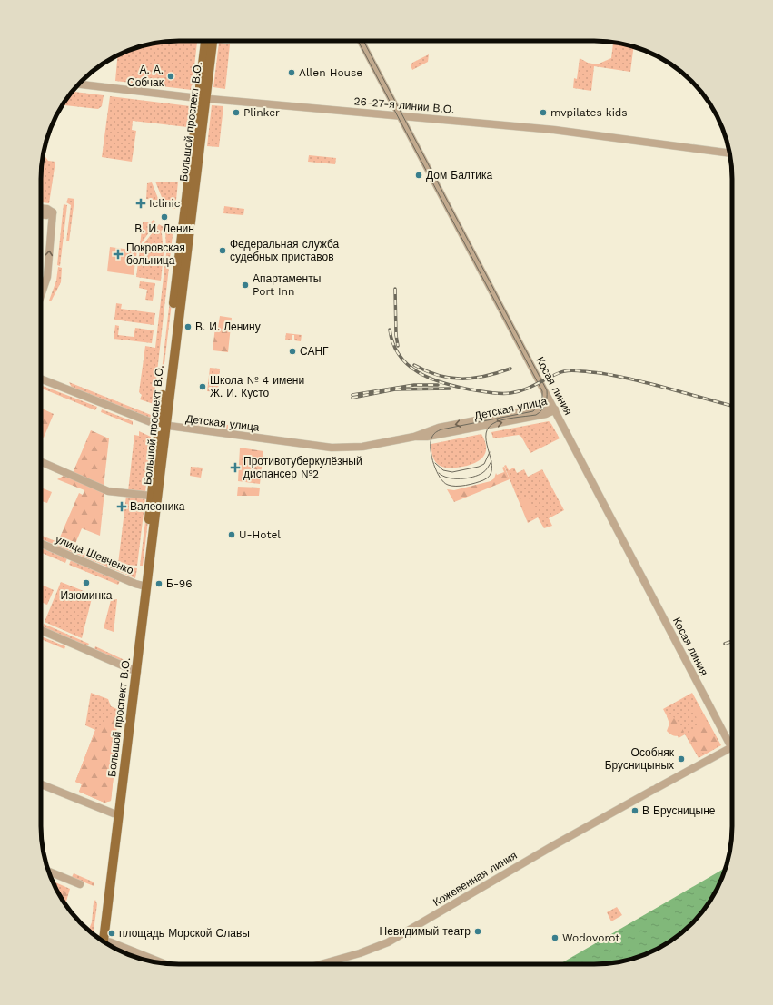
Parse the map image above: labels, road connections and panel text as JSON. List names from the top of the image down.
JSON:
{
  "streets": {
    "main road": ["Большой проспект В.О."],
    "street": [
      "26-27-я линии В.О.",
      "Косая линия",
      "Детская улица",
      "улица Шевченко",
      "Кожевенная линия"
    ]
  },
  "crossings": [
    ["26-27-я линии В.О.", "Большой проспект В.О."],
    ["26-27-я линии В.О.", "Косая линия"],
    ["Большой проспект В.О.", "Детская улица"],
    ["Большой проспект В.О.", "улица Шевченко"],
    ["Косая линия", "Детская улица"],
    ["Косая линия", "Кожевенная линия"]
  ],
  "places": {
    "other": [
      "Allen House",
      "А. А. Собчак",
      "Plinker",
      "mvpilates kids",
      "Дом Балтика",
      "В. И. Ленин",
      "Федеральная служба судебных приставов",
      "Апартаменты Port Inn",
      "В. И. Ленину",
      "САНГ",
      "Школа № 4 имени Ж. И. Кусто",
      "U-Hotel",
      "Изюминка",
      "Б-96",
      "Особняк Брусницыных",
      "В Брусницыне",
      "Невидимый театр",
      "площадь Морской Славы",
      "Wodovorot"
    ],
    "health": [
      "Iclinic",
      "Покровская больница",
      "Противотуберкулёзный диспансер №2",
      "Валеоника"
    ]
  }
}
